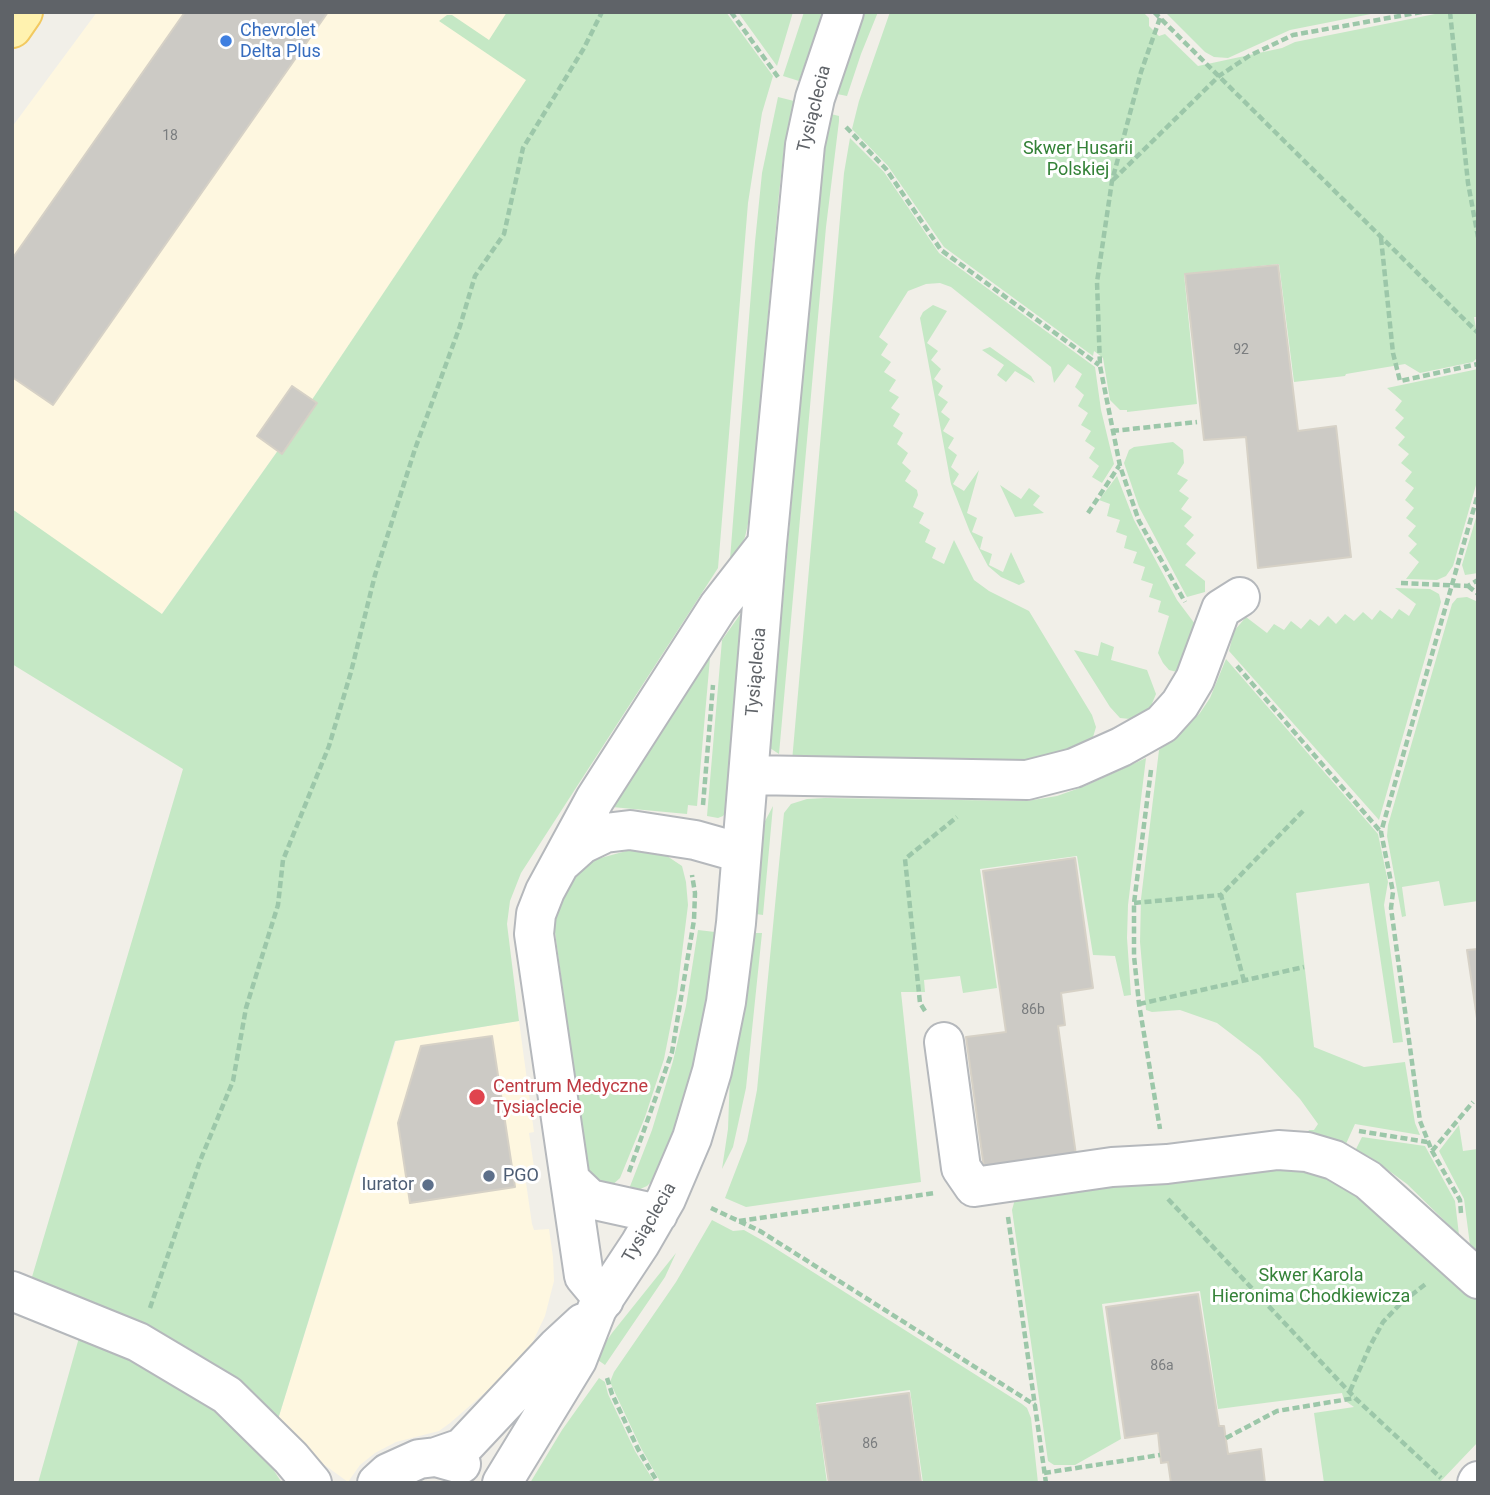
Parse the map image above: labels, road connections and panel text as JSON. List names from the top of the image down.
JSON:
{
  "streets": {
    "street": ["Tysiąclecia"]
  },
  "parks": ["Skwer Husarii Polskiej", "Skwer Karola Hieronima Chodkiewicza"],
  "places": [
    "Chevrolet Delta Plus",
    "Centrum Medyczne Tysiąclecie",
    "PGO",
    "Iurator"
  ],
  "house_numbers": [
    "18",
    "92",
    "86b",
    "86a",
    "86"
  ]
}
